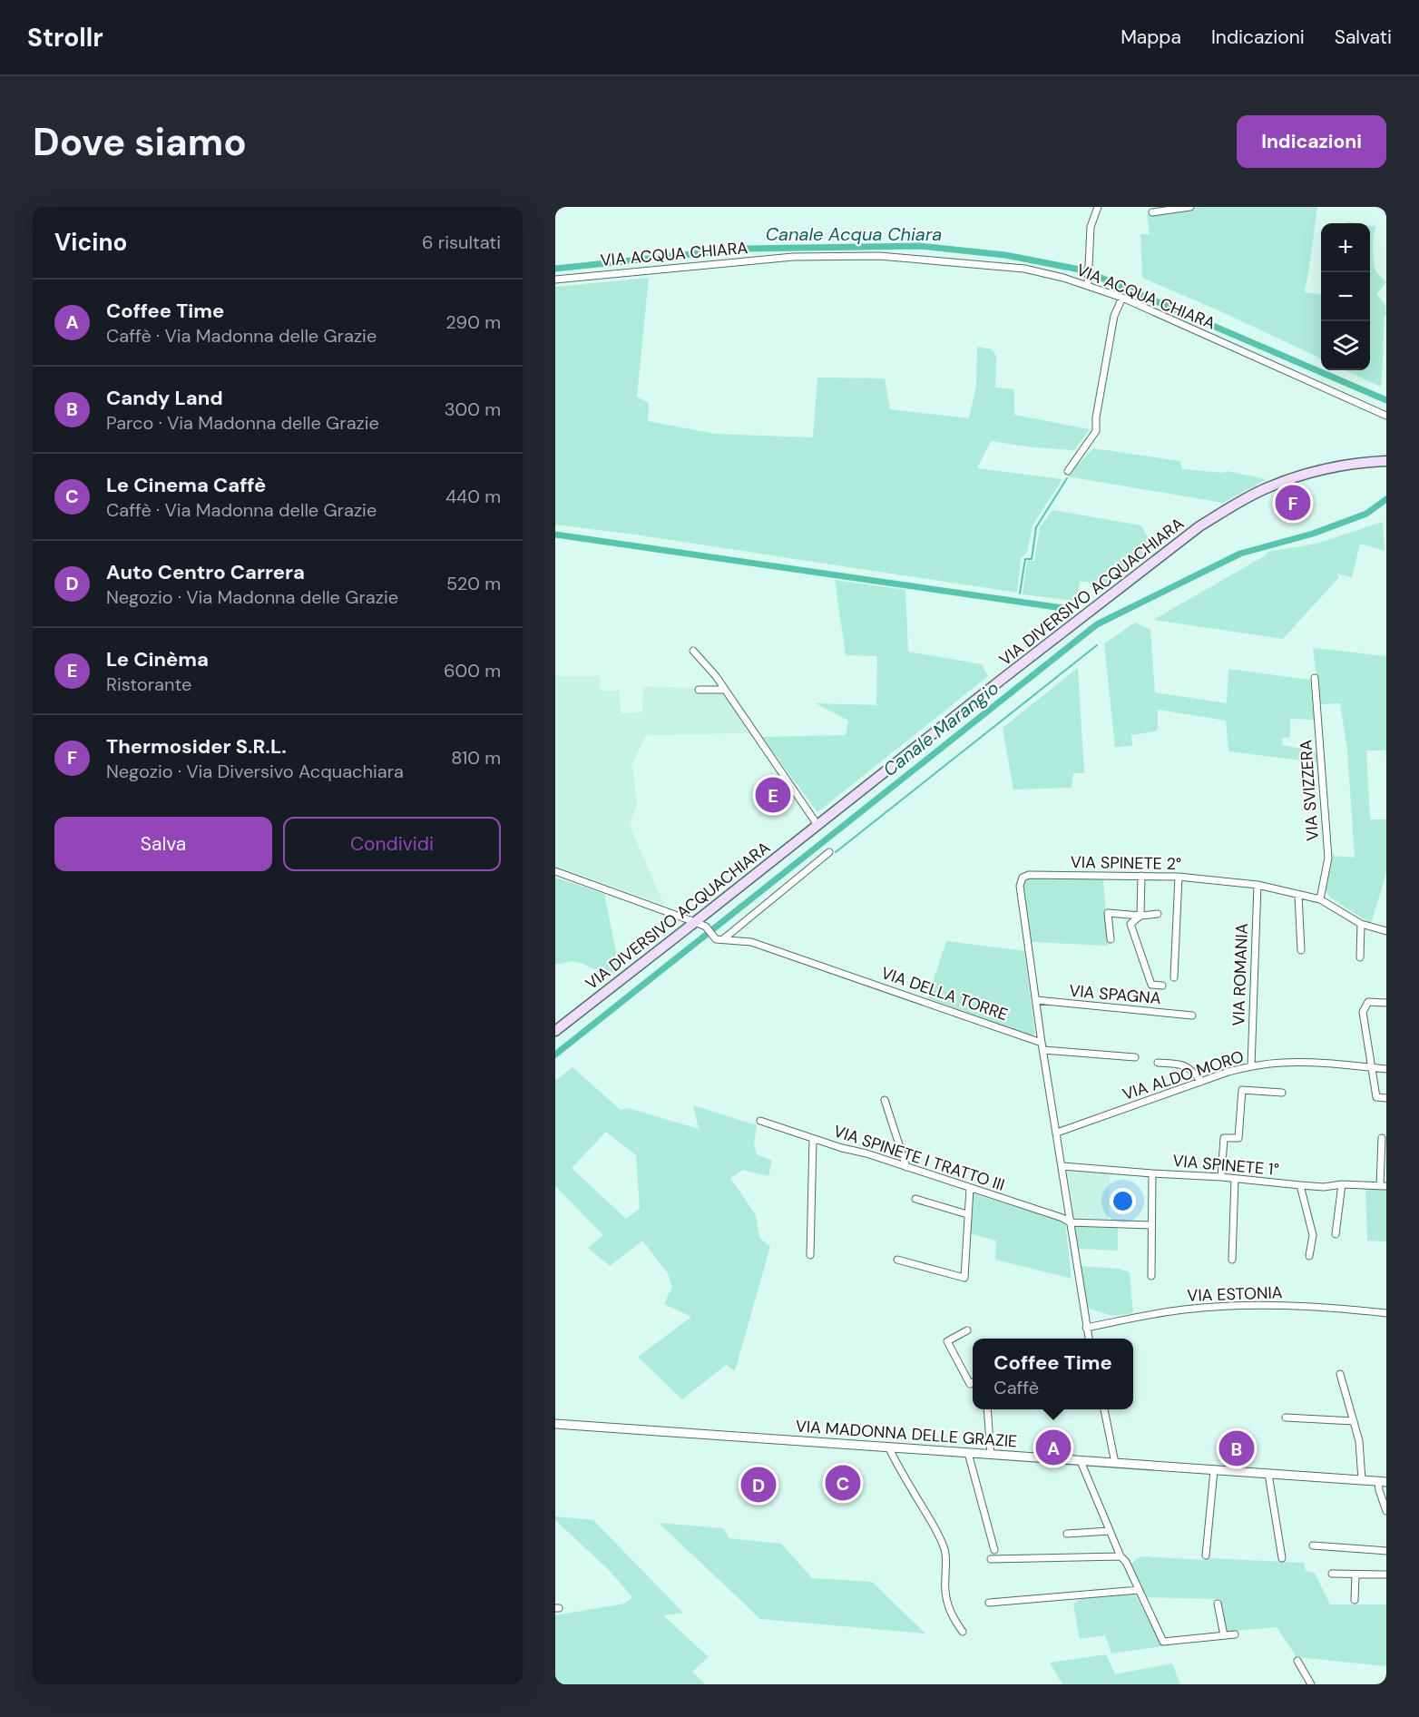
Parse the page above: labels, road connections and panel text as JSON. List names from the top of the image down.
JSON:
{
  "streets": {
    "main road": ["VIA DIVERSIVO ACQUACHIARA"],
    "street": [
      "VIA ACQUA CHIARA",
      "VIA SVIZZERA",
      "VIA SPINETE 2°",
      "VIA ROMANIA",
      "VIA DELLA TORRE",
      "VIA SPAGNA",
      "VIA ALDO MORO",
      "VIA SPINETE I TRATTO III",
      "VIA SPINETE 1°",
      "VIA ESTONIA",
      "VIA MADONNA DELLE GRAZIE"
    ]
  },
  "crossings": [
    ["VIA SVIZZERA", "VIA SPINETE 2°"],
    ["VIA SPINETE 2°", "VIA ROMANIA"],
    ["VIA SPINETE 2°", "VIA DELLA TORRE"],
    ["VIA SPINETE 2°", "VIA SPAGNA"],
    ["VIA ROMANIA", "VIA ALDO MORO"]
  ],
  "water": ["Canale Acqua Chiara", "Canale Marangio"],
  "page": {
    "header": "Strollr",
    "nav": ["Mappa", "Indicazioni", "Salvati"],
    "buttons": [
      "Indicazioni",
      ["Salva", "Condividi"]
    ],
    "title": "Dove siamo",
    "heading": ["Vicino", "6 risultati"],
    "map_buttons": ["+", "−"],
    "list": [
      {
        "mark": "A",
        "name": "Coffee Time",
        "note": "Caffè · Via Madonna delle Grazie",
        "value": "290 m"
      },
      {
        "mark": "B",
        "name": "Candy Land",
        "note": "Parco · Via Madonna delle Grazie",
        "value": "300 m"
      },
      {
        "mark": "C",
        "name": "Le Cinema Caffè",
        "note": "Caffè · Via Madonna delle Grazie",
        "value": "440 m"
      },
      {
        "mark": "D",
        "name": "Auto Centro Carrera",
        "note": "Negozio · Via Madonna delle Grazie",
        "value": "520 m"
      },
      {
        "mark": "E",
        "name": "Le Cinèma",
        "note": "Ristorante",
        "value": "600 m"
      },
      {
        "mark": "F",
        "name": "Thermosider S.R.L.",
        "note": "Negozio · Via Diversivo Acquachiara",
        "value": "810 m"
      }
    ],
    "pins": [
      "F",
      "E",
      "A",
      "B",
      "C",
      "D"
    ],
    "popup": ["Coffee Time", "Caffè"]
  }
}
